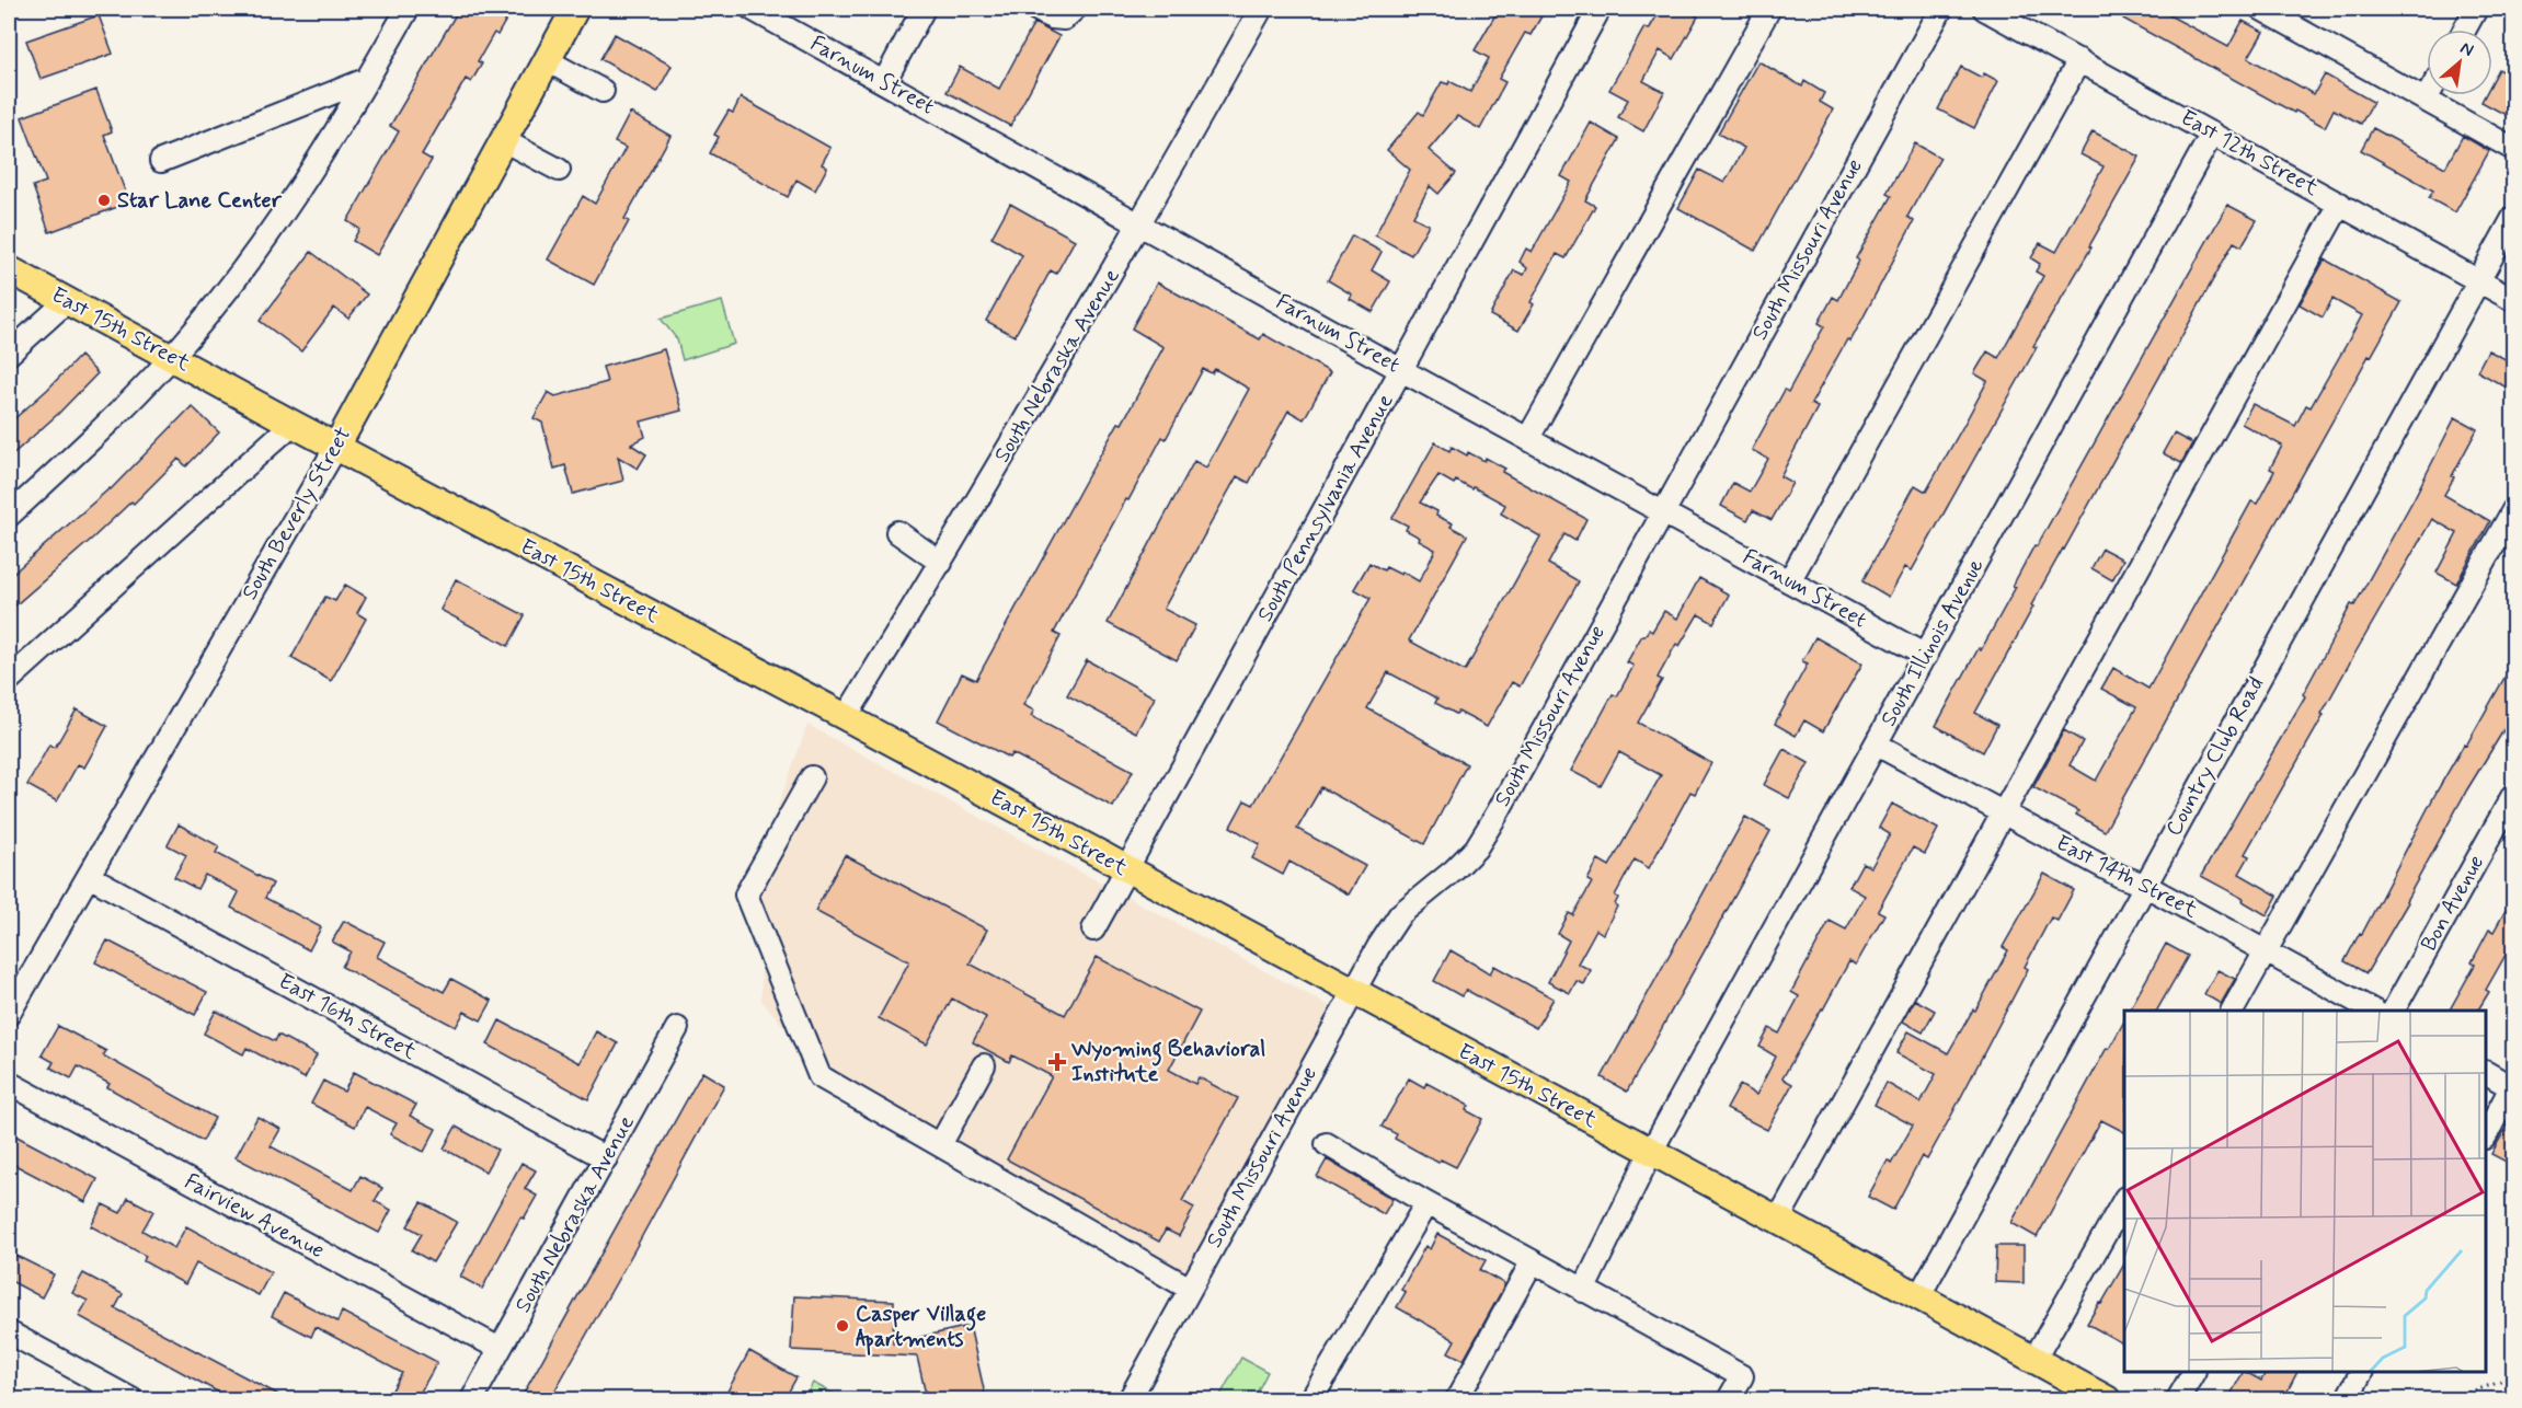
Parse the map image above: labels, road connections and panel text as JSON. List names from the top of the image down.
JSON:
{
  "streets": {
    "main road": ["East 15th Street", "South Beverly Street"],
    "street": [
      "Farnum Street",
      "East 12th Street",
      "South Missouri Avenue",
      "South Nebraska Avenue",
      "South Pennsylvania Avenue",
      "South Illinois Avenue",
      "Country Club Road",
      "East 14th Street",
      "Bon Avenue",
      "East 16th Street",
      "Fairview Avenue"
    ]
  },
  "crossings": [
    ["Farnum Street", "South Missouri Avenue"],
    ["Farnum Street", "South Nebraska Avenue"],
    ["Farnum Street", "South Pennsylvania Avenue"],
    ["Farnum Street", "South Illinois Avenue"],
    ["East 12th Street", "South Illinois Avenue"],
    ["East 12th Street", "Country Club Road"],
    ["South Missouri Avenue", "East 15th Street"],
    ["East 15th Street", "South Nebraska Avenue"],
    ["East 15th Street", "South Pennsylvania Avenue"],
    ["East 15th Street", "South Beverly Street"],
    ["East 15th Street", "South Illinois Avenue"],
    ["East 15th Street", "Country Club Road"],
    ["South Nebraska Avenue", "East 16th Street"],
    ["South Nebraska Avenue", "Fairview Avenue"],
    ["South Beverly Street", "East 16th Street"],
    ["South Illinois Avenue", "East 14th Street"],
    ["Country Club Road", "East 14th Street"]
  ],
  "places": {
    "other": ["Star Lane Center", "Casper Village Apartments"],
    "health": ["Wyoming Behavioral Institute"]
  },
  "north": "top right"
}
